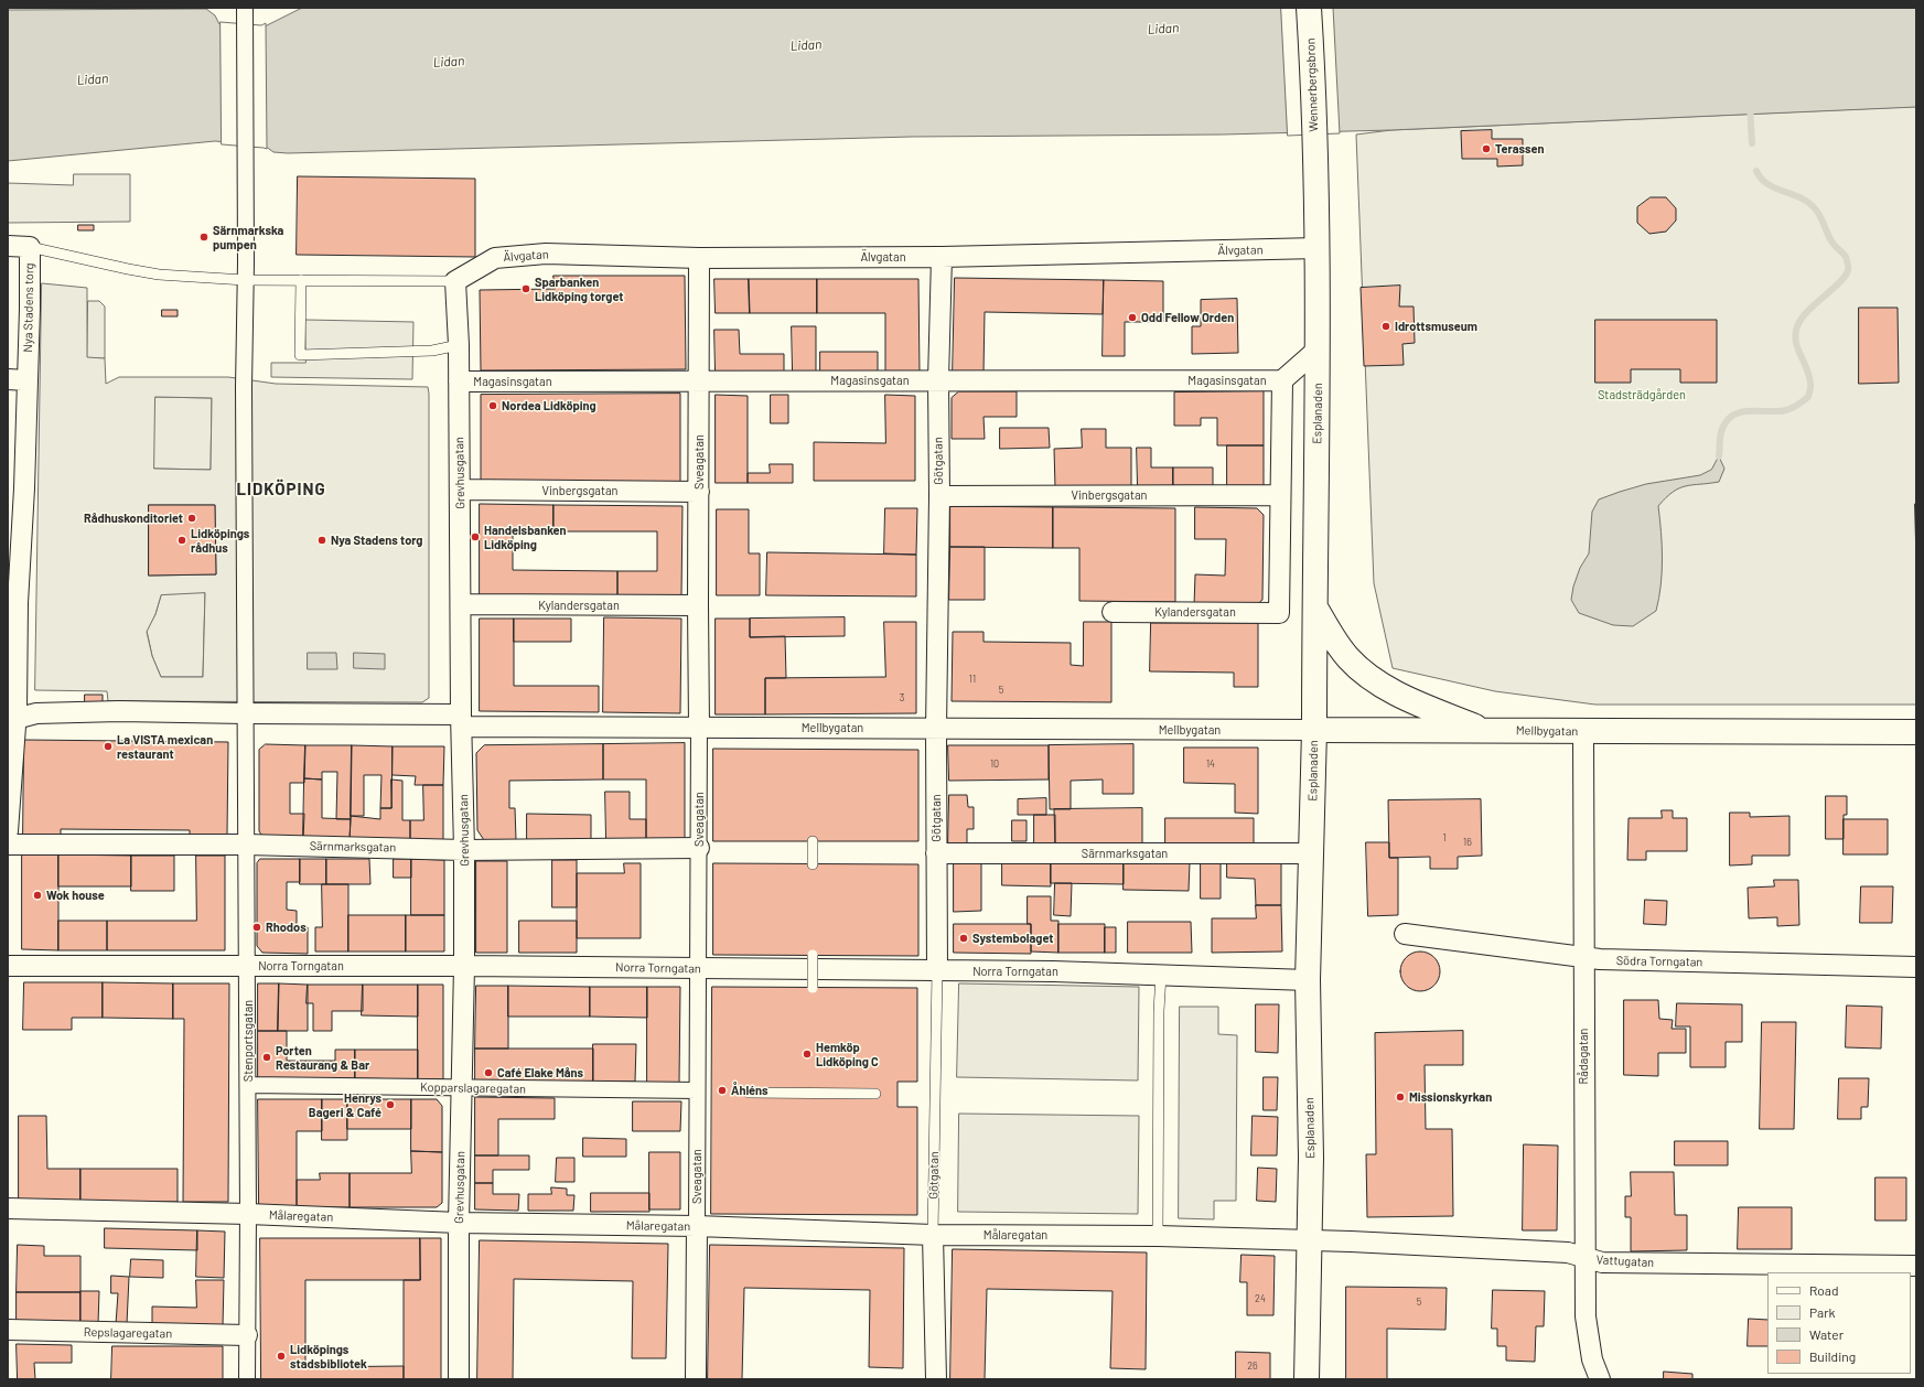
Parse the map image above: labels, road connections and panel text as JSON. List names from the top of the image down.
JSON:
{
  "streets": {
    "main road": ["Wennerbergsbron", "Esplanaden", "Mellbygatan"],
    "street": [
      "Älvgatan",
      "Nya Stadens torg",
      "Magasinsgatan",
      "Götgatan",
      "Sveagatan",
      "Grevhusgatan",
      "Vinbergsgatan",
      "Kylandersgatan",
      "Särnmarksgatan",
      "Södra Torngatan",
      "Norra Torngatan",
      "Stenportsgatan",
      "Rådagatan",
      "Kopparslagaregatan",
      "Målaregatan",
      "Vattugatan",
      "Repslagaregatan"
    ]
  },
  "crossings": [
    ["Wennerbergsbron", "Esplanaden"],
    ["Älvgatan", "Nya Stadens torg"],
    ["Älvgatan", "Esplanaden"],
    ["Älvgatan", "Götgatan"],
    ["Älvgatan", "Sveagatan"],
    ["Älvgatan", "Grevhusgatan"],
    ["Nya Stadens torg", "Grevhusgatan"],
    ["Nya Stadens torg", "Mellbygatan"],
    ["Nya Stadens torg", "Stenportsgatan"],
    ["Magasinsgatan", "Götgatan"],
    ["Magasinsgatan", "Sveagatan"],
    ["Magasinsgatan", "Grevhusgatan"],
    ["Esplanaden", "Mellbygatan"],
    ["Esplanaden", "Särnmarksgatan"],
    ["Esplanaden", "Norra Torngatan"],
    ["Esplanaden", "Målaregatan"],
    ["Esplanaden", "Vattugatan"],
    ["Götgatan", "Vinbergsgatan"],
    ["Götgatan", "Mellbygatan"],
    ["Götgatan", "Särnmarksgatan"],
    ["Götgatan", "Norra Torngatan"],
    ["Götgatan", "Målaregatan"],
    ["Sveagatan", "Vinbergsgatan"],
    ["Sveagatan", "Kylandersgatan"],
    ["Sveagatan", "Mellbygatan"],
    ["Sveagatan", "Särnmarksgatan"],
    ["Sveagatan", "Norra Torngatan"],
    ["Sveagatan", "Kopparslagaregatan"],
    ["Sveagatan", "Målaregatan"],
    ["Grevhusgatan", "Vinbergsgatan"],
    ["Grevhusgatan", "Kylandersgatan"],
    ["Grevhusgatan", "Mellbygatan"],
    ["Grevhusgatan", "Särnmarksgatan"],
    ["Grevhusgatan", "Norra Torngatan"],
    ["Grevhusgatan", "Kopparslagaregatan"],
    ["Grevhusgatan", "Målaregatan"],
    ["Vinbergsgatan", "Kylandersgatan"],
    ["Mellbygatan", "Stenportsgatan"],
    ["Mellbygatan", "Rådagatan"],
    ["Särnmarksgatan", "Stenportsgatan"],
    ["Södra Torngatan", "Rådagatan"],
    ["Norra Torngatan", "Stenportsgatan"],
    ["Stenportsgatan", "Kopparslagaregatan"],
    ["Stenportsgatan", "Målaregatan"],
    ["Stenportsgatan", "Repslagaregatan"],
    ["Rådagatan", "Vattugatan"],
    ["Målaregatan", "Vattugatan"]
  ],
  "districts": ["LIDKÖPING"],
  "water": ["Lidan"],
  "parks": ["Stadsträdgården"],
  "places": [
    "Terassen",
    "Särnmarkska pumpen",
    "Sparbanken Lidköping torget",
    "Odd Fellow Orden",
    "Idrottsmuseum",
    "Nordea Lidköping",
    "Rådhuskonditoriet",
    "Handelsbanken Lidköping",
    "Lidköpings rådhus",
    "Nya Stadens torg",
    "La VISTA mexican restaurant",
    "Wok house",
    "Rhodos",
    "Systembolaget",
    "Hemköp Lidköping C",
    "Porten Restaurang & Bar",
    "Café Elake Måns",
    "Åhléns",
    "Missionskyrkan",
    "Henrys Bageri & Café",
    "Lidköpings stadsbibliotek"
  ],
  "house_numbers": [
    "11",
    "5",
    "3",
    "10",
    "14",
    "1",
    "16",
    "24",
    "5",
    "26"
  ],
  "legend": [
    "Road",
    "Park",
    "Water",
    "Building"
  ]
}
